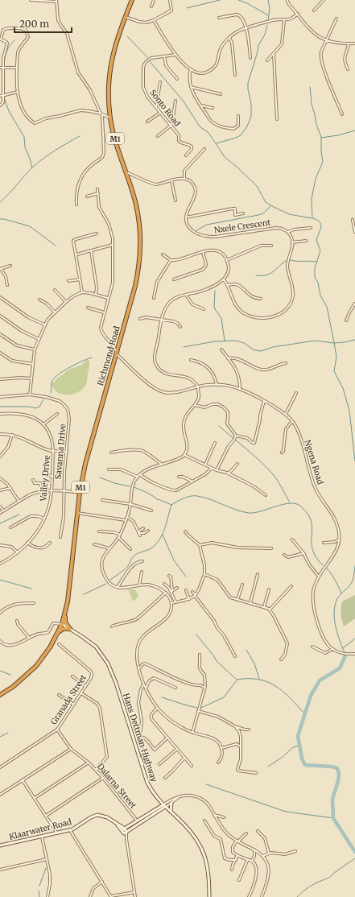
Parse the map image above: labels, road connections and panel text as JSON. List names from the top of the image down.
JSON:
{
  "streets": {
    "highway": ["M1", "Richmond Road"],
    "street": [
      "Sonto Road",
      "Nxele Crescent",
      "Savanna Drive",
      "Ngena Road",
      "Valley Drive",
      "Granada Street",
      "Hans Dettman Highway",
      "Dalarna Street",
      "Klaarwater Road"
    ]
  },
  "crossings": [
    ["Richmond Road", "Ngena Road"],
    ["Richmond Road", "Hans Dettman Highway"],
    ["Granada Street", "Dalarna Street"]
  ],
  "scale_bar": "200 m"
}
